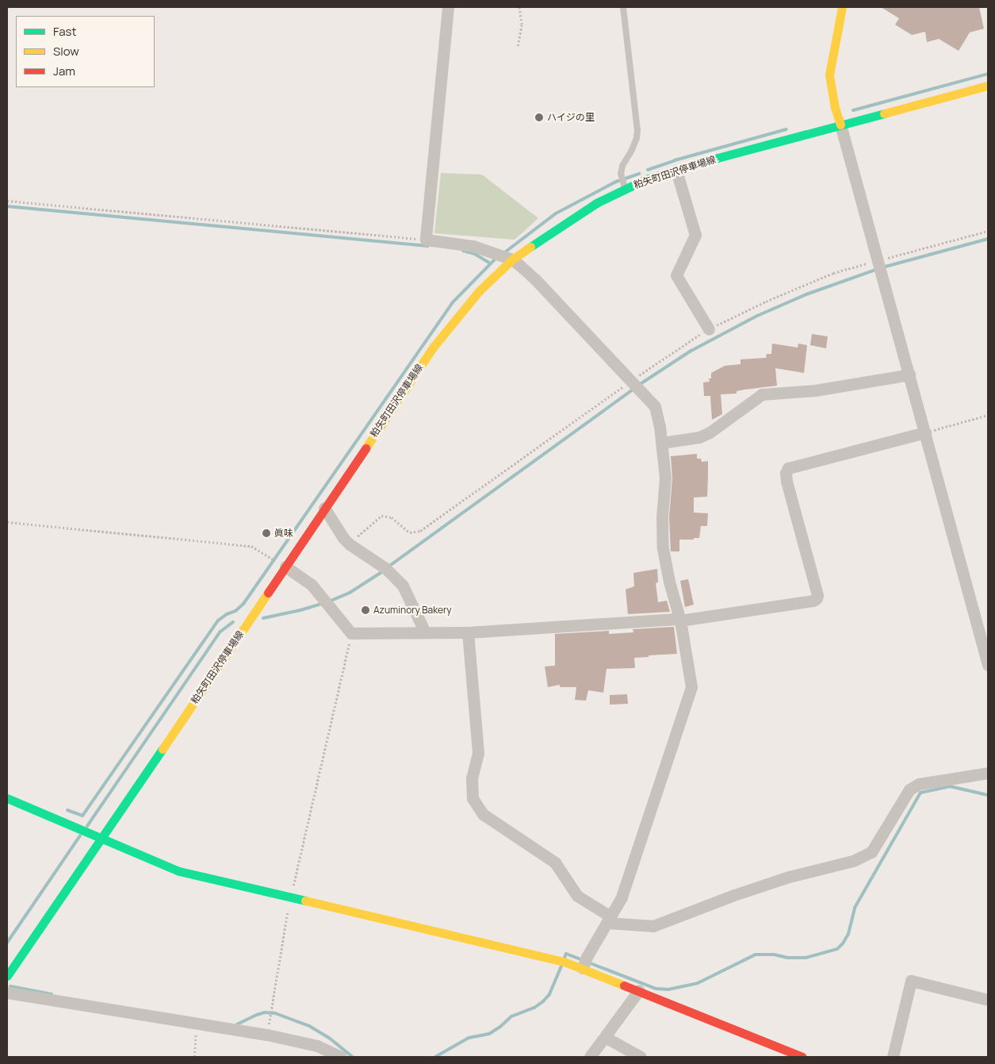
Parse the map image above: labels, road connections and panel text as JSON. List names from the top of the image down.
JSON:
{
  "streets": {
    "main road": ["粕矢町田沢停車場線"]
  },
  "places": ["ハイジの里", "眞味", "Azuminory Bakery"],
  "legend": ["Fast", "Slow", "Jam"]
}
